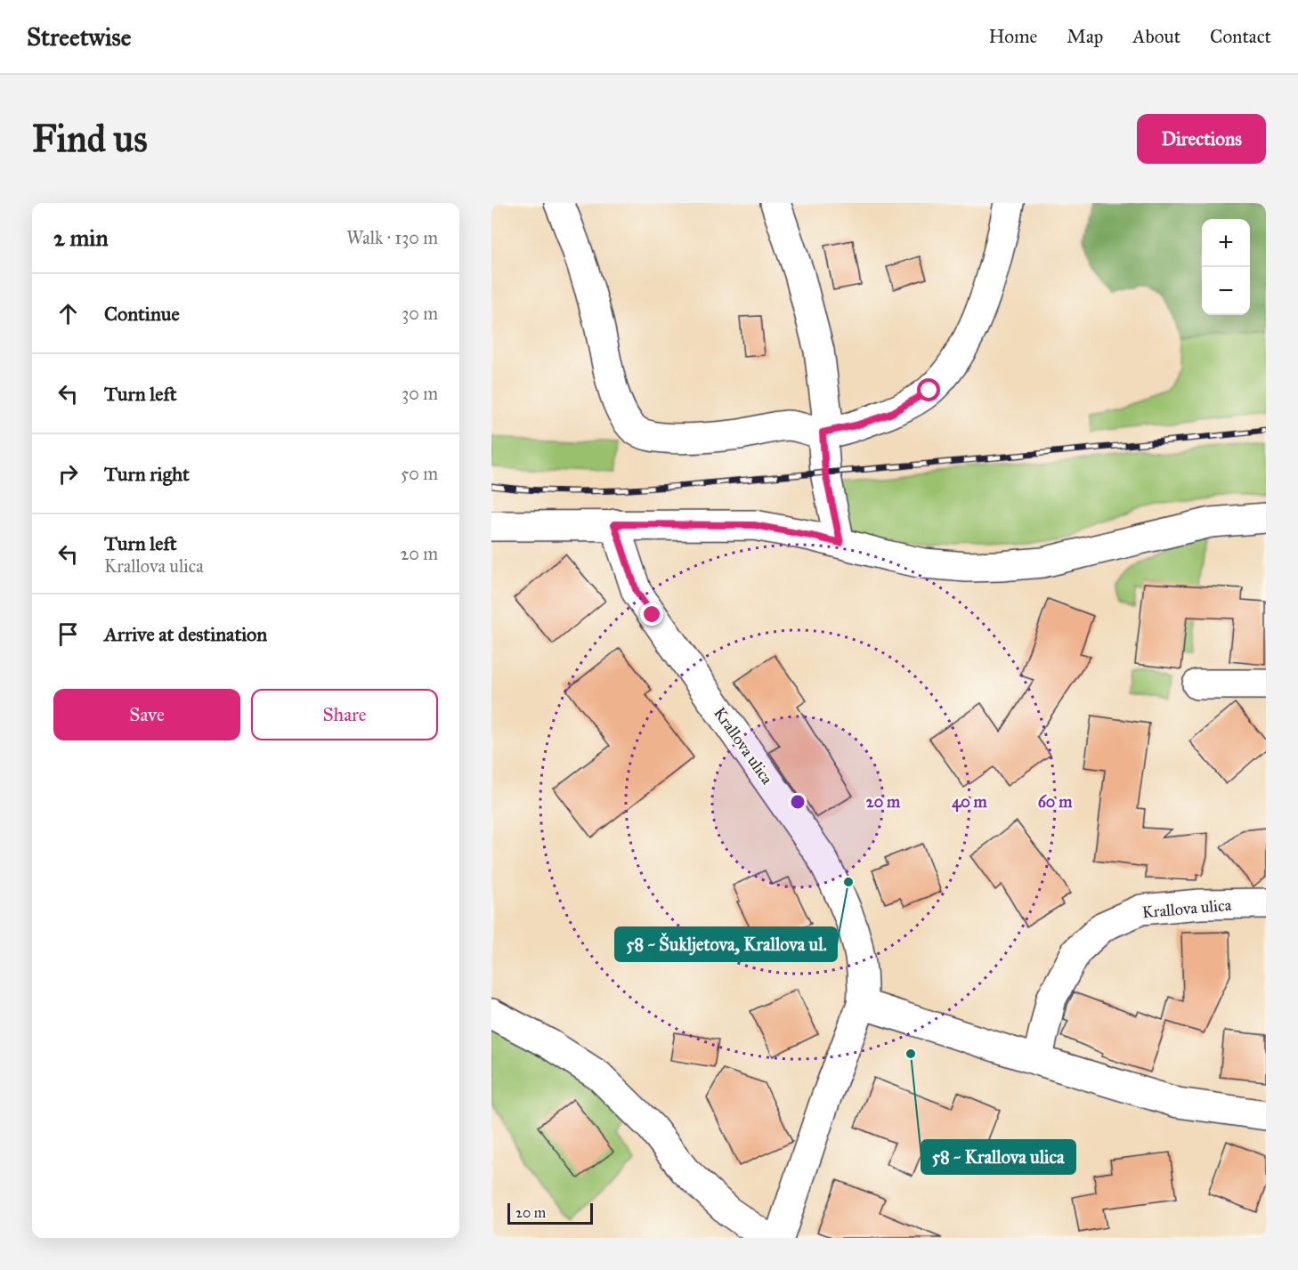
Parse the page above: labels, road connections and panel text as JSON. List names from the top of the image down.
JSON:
{
  "streets": {
    "street": ["Krallova ulica"]
  },
  "places": ["58 ~ Šukljetova, Krallova ul.", "58 ~ Krallova ulica"],
  "scale_bar": "20 m",
  "page": {
    "header": "Streetwise",
    "nav": [
      "Home",
      "Map",
      "About",
      "Contact"
    ],
    "buttons": [
      "Directions",
      ["Save", "Share"]
    ],
    "title": "Find us",
    "heading": ["2 min", "Walk · 130 m"],
    "map_buttons": ["+", "−"],
    "list": [
      ["Continue", "30 m"],
      ["Turn left", "30 m"],
      ["Turn right", "50 m"],
      ["Turn left", "Krallova ulica", "20 m"],
      "Arrive at destination"
    ],
    "scale": "20 m"
  },
  "rings": ["20 m", "40 m", "60 m"]
}
